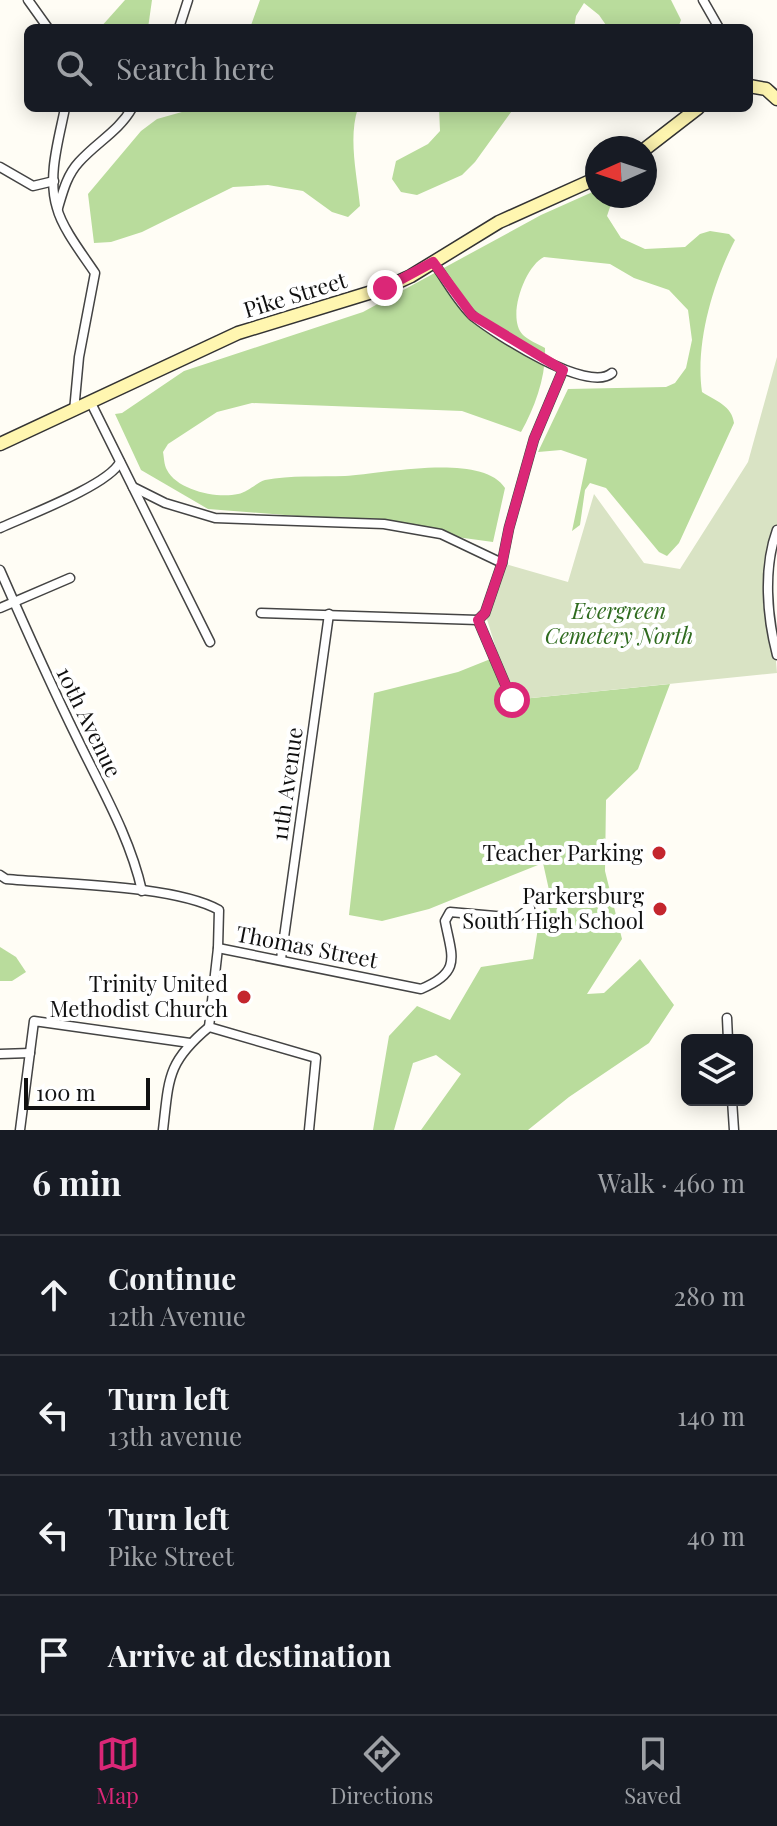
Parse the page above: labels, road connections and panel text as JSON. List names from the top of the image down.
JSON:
{
  "streets": {
    "main road": ["Pike Street"],
    "street": ["10th Avenue", "11th Avenue", "Thomas Street"]
  },
  "crossings": [
    ["10th Avenue", "Thomas Street"],
    ["11th Avenue", "Thomas Street"]
  ],
  "parks": ["Evergreen Cemetery North"],
  "places": ["Teacher Parking", "Parkersburg South High School", "Trinity United Methodist Church"],
  "scale_bar": "100 m",
  "north": "left",
  "page": {
    "search": "Search here",
    "scale": "100 m",
    "heading": ["6 min", "Walk · 460 m"],
    "list": [
      ["Continue", "12th Avenue", "280 m"],
      ["Turn left", "13th avenue", "140 m"],
      ["Turn left", "Pike Street", "40 m"],
      "Arrive at destination"
    ],
    "nav": ["Map", "Directions", "Saved"]
  }
}
